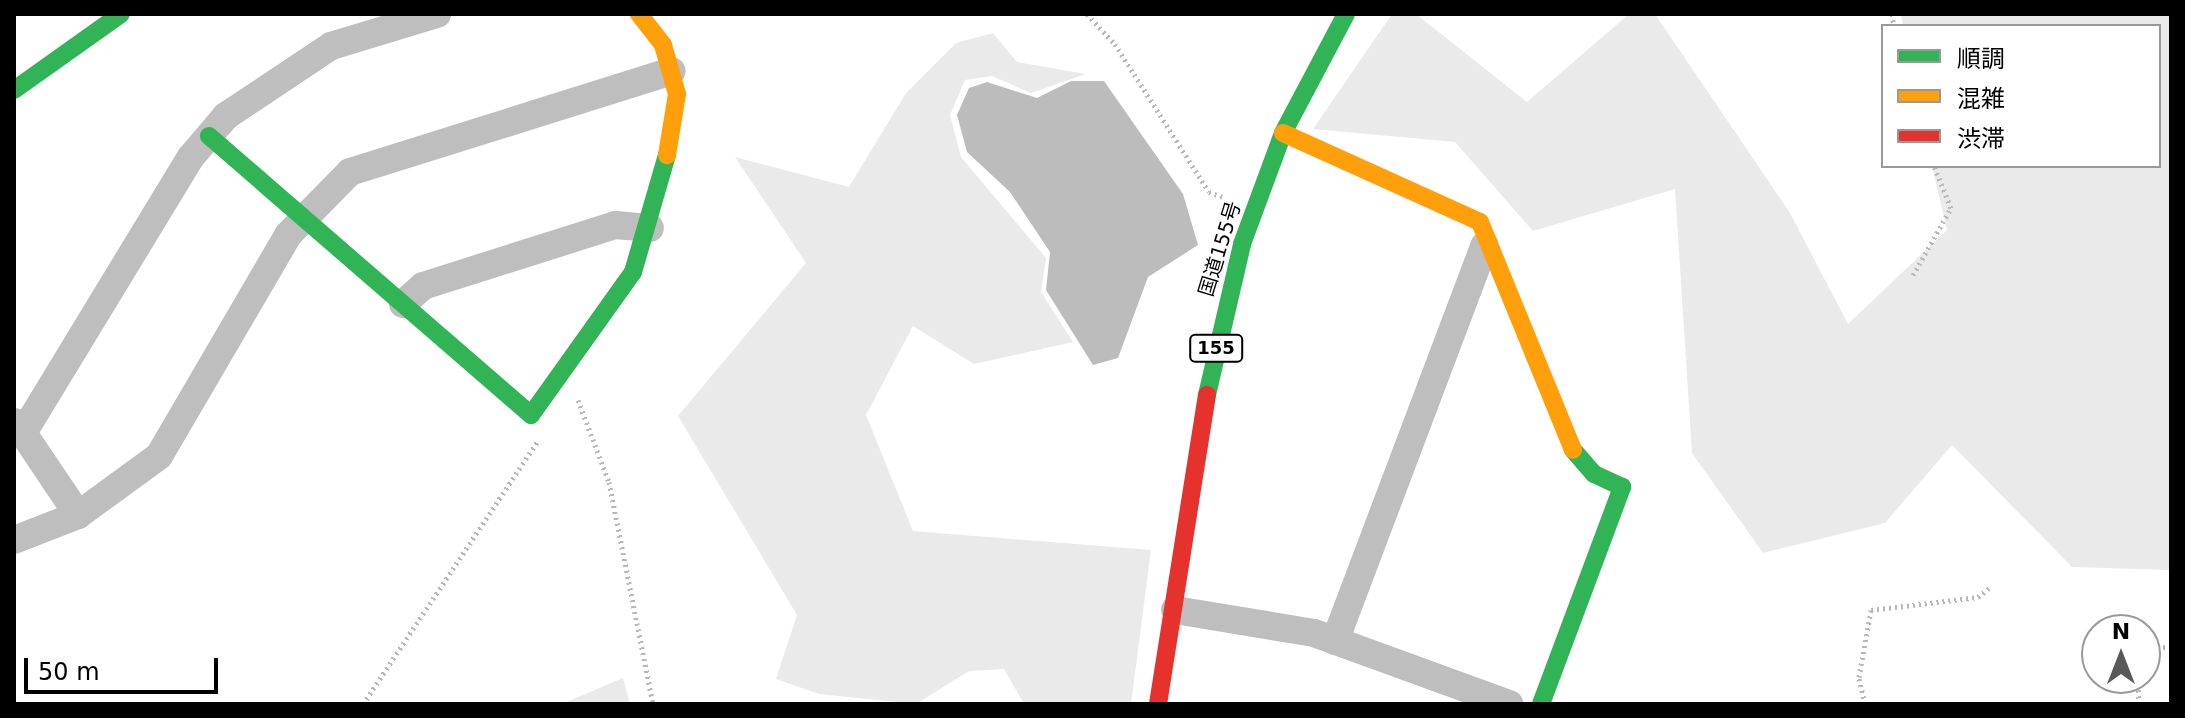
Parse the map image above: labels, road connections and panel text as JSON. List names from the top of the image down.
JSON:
{
  "streets": {
    "main road": ["国道155号", "155"]
  },
  "legend": ["順調", "混雑", "渋滞"],
  "scale_bar": "50 m",
  "north": "top"
}
